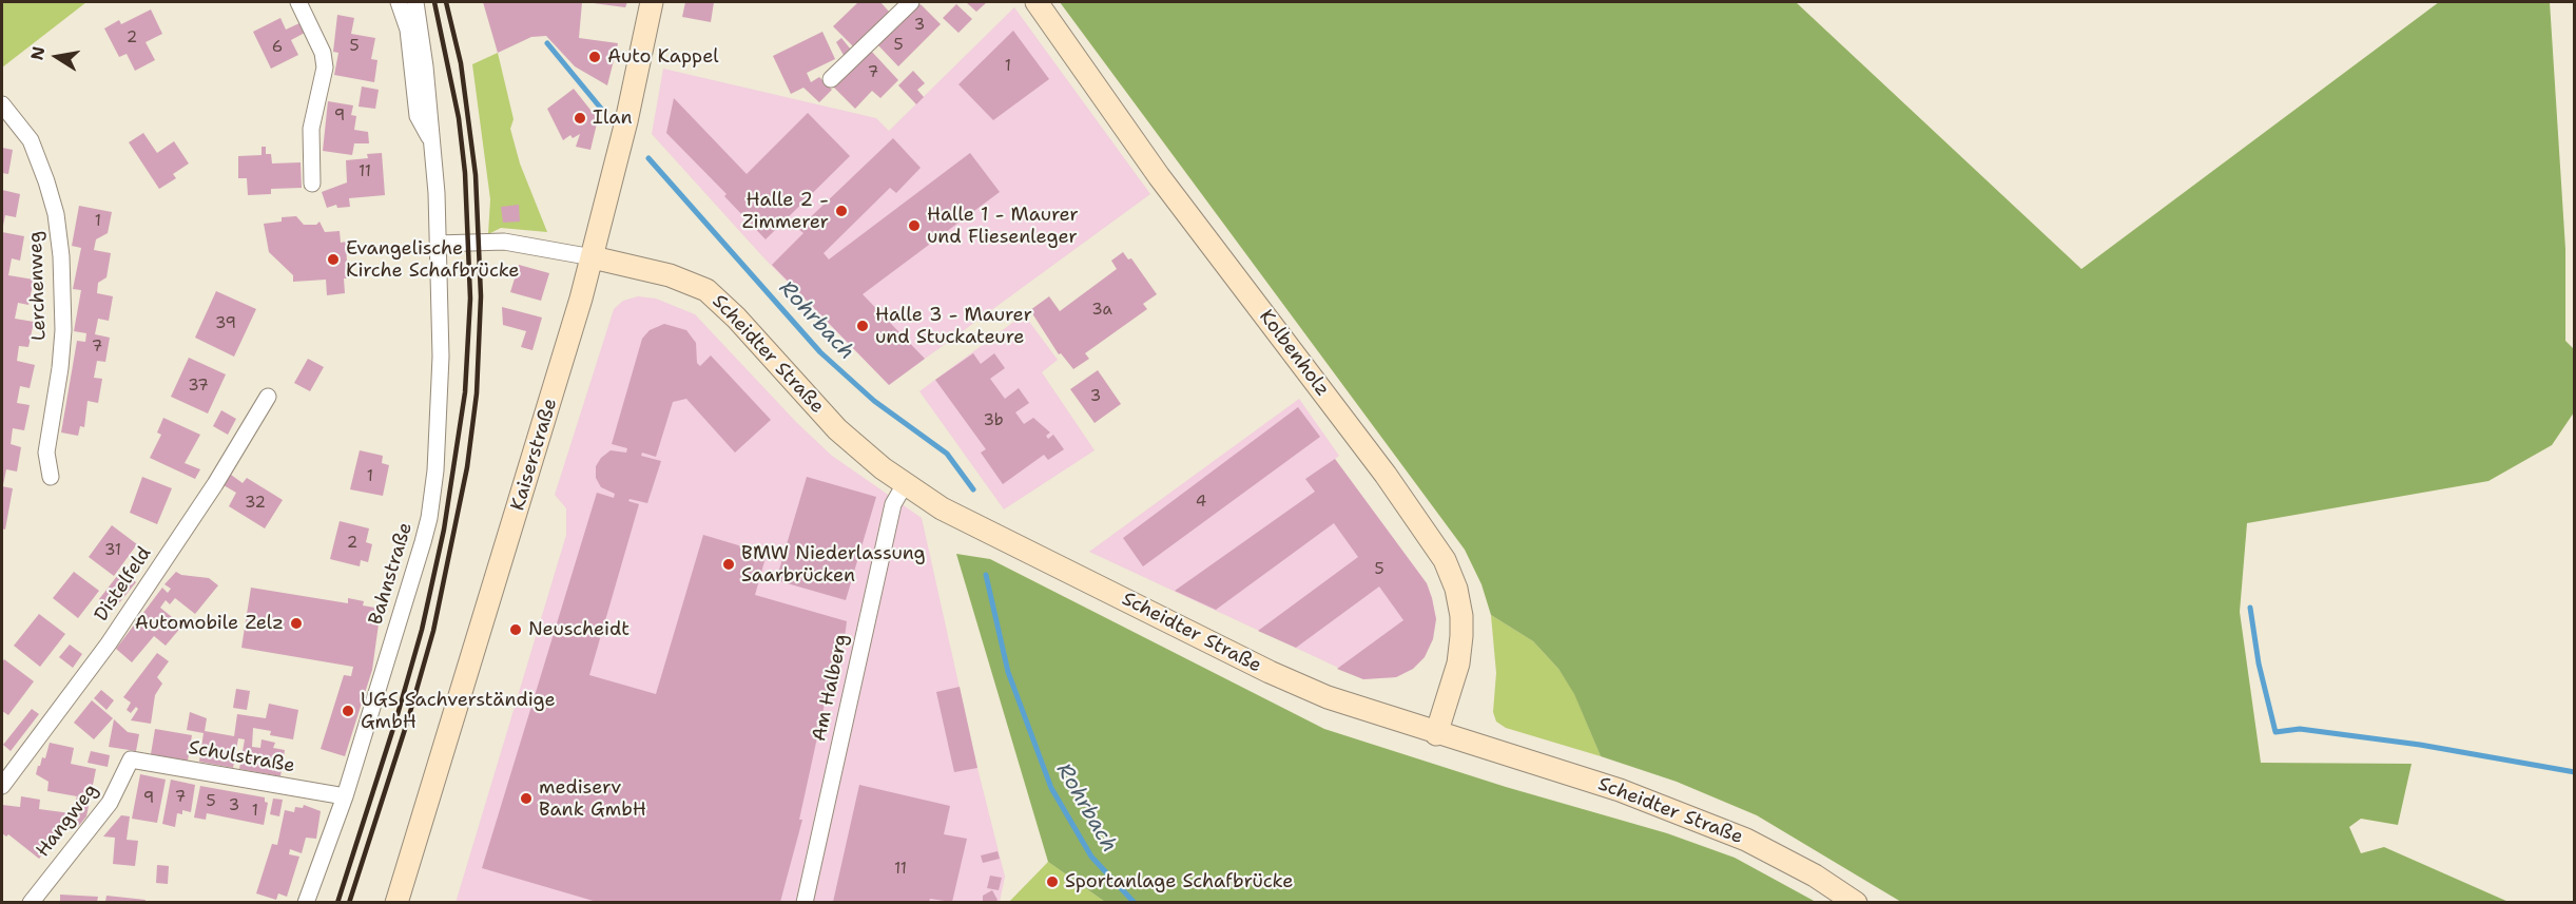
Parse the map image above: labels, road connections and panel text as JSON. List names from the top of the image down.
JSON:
{
  "streets": {
    "main road": ["Kolbenholz", "Scheidter Straße", "Kaiserstraße"],
    "street": [
      "Lerchenweg",
      "Bahnstraße",
      "Distelfeld",
      "Am Halberg",
      "Schulstraße",
      "Hangweg"
    ]
  },
  "crossings": [
    ["Kolbenholz", "Scheidter Straße"],
    ["Scheidter Straße", "Kaiserstraße"],
    ["Scheidter Straße", "Am Halberg"],
    ["Bahnstraße", "Schulstraße"],
    ["Schulstraße", "Hangweg"]
  ],
  "water": ["Rohrbach"],
  "places": [
    "Auto Kappel",
    "Ilan",
    "Halle 2 - Zimmerer",
    "Halle 1 - Maurer und Fliesenleger",
    "Evangelische Kirche Schafbrücke",
    "Halle 3 - Maurer und Stuckateure",
    "BMW Niederlassung Saarbrücken",
    "Automobile Zelz",
    "Neuscheidt",
    "UGS Sachverständige GmbH",
    "mediserv Bank GmbH",
    "Sportanlage Schafbrücke"
  ],
  "house_numbers": [
    "3",
    "2",
    "5",
    "5",
    "6",
    "1",
    "7",
    "9",
    "11",
    "1",
    "3a",
    "39",
    "7",
    "37",
    "3",
    "3b",
    "1",
    "4",
    "32",
    "2",
    "31",
    "5",
    "7",
    "9",
    "5",
    "3",
    "1",
    "11"
  ],
  "north": "left"
}
